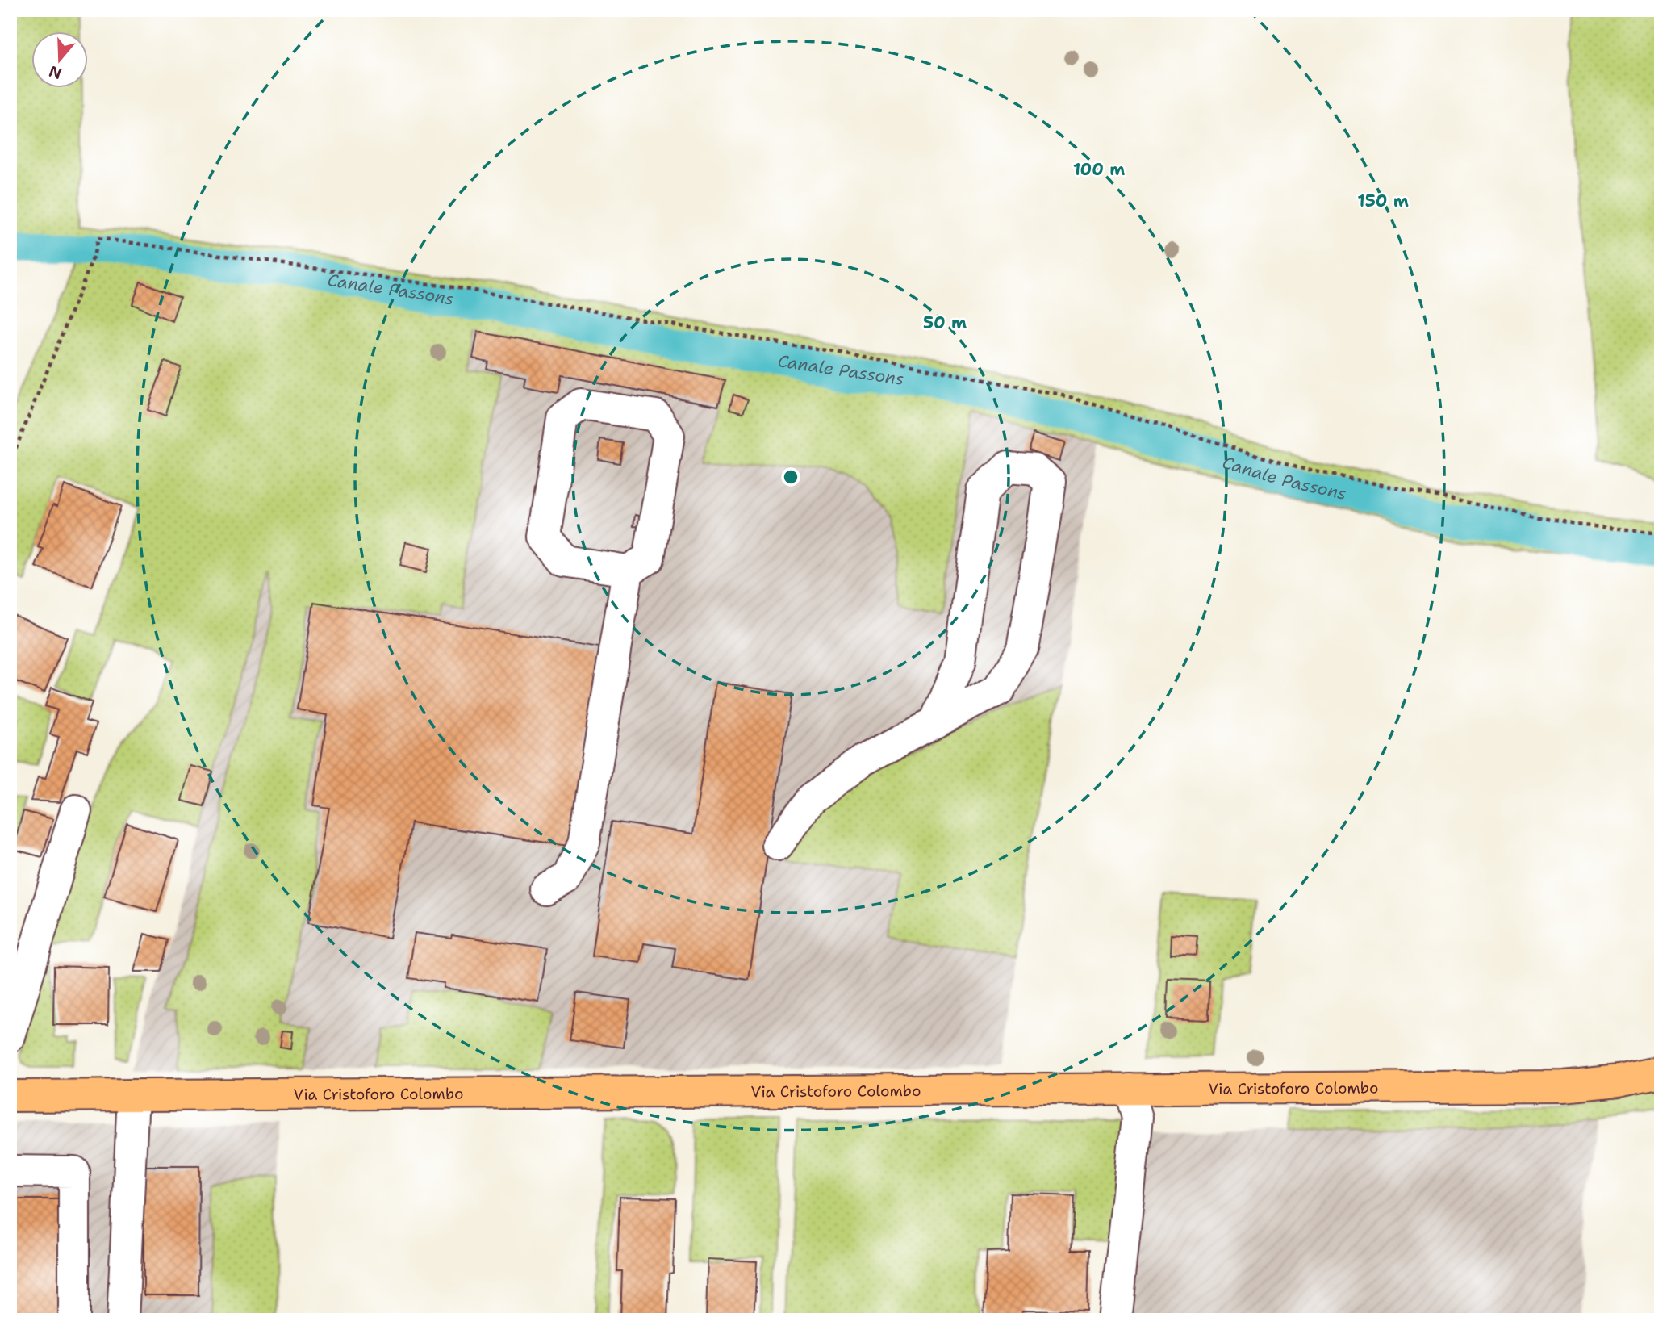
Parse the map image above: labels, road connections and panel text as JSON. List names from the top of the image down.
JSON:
{
  "streets": {
    "main road": ["Via Cristoforo Colombo"]
  },
  "water": ["Canale Passons"],
  "north": "bottom",
  "rings": ["100 m", "150 m", "50 m"]
}
